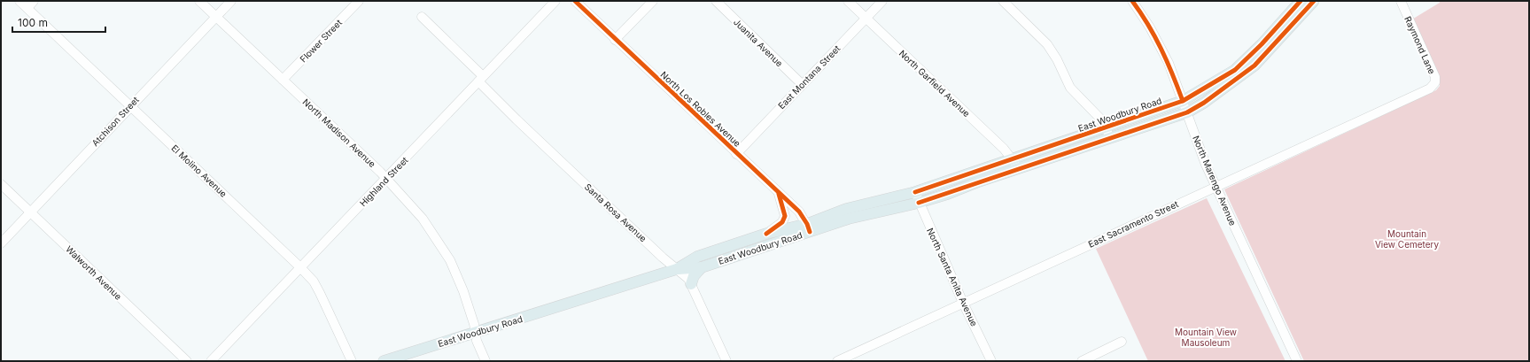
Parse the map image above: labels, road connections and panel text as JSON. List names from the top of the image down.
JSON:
{
  "streets": {
    "main road": ["East Woodbury Road"],
    "street": [
      "Flower Street",
      "Juanita Avenue",
      "Raymond Lane",
      "East Montana Street",
      "North Garfield Avenue",
      "North Los Robles Avenue",
      "Atchison Street",
      "North Madison Avenue",
      "El Molino Avenue",
      "North Marengo Avenue",
      "Highland Street",
      "Santa Rosa Avenue",
      "East Sacramento Street",
      "Walworth Avenue",
      "North Santa Anita Avenue"
    ]
  },
  "crossings": [
    ["Flower Street", "North Madison Avenue"],
    ["Juanita Avenue", "East Montana Street"],
    ["Raymond Lane", "East Sacramento Street"],
    ["East Montana Street", "North Garfield Avenue"],
    ["East Montana Street", "North Los Robles Avenue"],
    ["North Garfield Avenue", "East Woodbury Road"],
    ["North Los Robles Avenue", "East Woodbury Road"],
    ["East Woodbury Road", "North Madison Avenue"],
    ["East Woodbury Road", "North Marengo Avenue"],
    ["East Woodbury Road", "Santa Rosa Avenue"],
    ["East Woodbury Road", "North Santa Anita Avenue"],
    ["Atchison Street", "North Madison Avenue"],
    ["Atchison Street", "El Molino Avenue"],
    ["Atchison Street", "Walworth Avenue"],
    ["North Madison Avenue", "Highland Street"],
    ["El Molino Avenue", "Highland Street"],
    ["North Marengo Avenue", "East Sacramento Street"],
    ["Highland Street", "Santa Rosa Avenue"],
    ["East Sacramento Street", "North Santa Anita Avenue"]
  ],
  "parks": ["Mountain View Cemetery", "Mountain View Mausoleum"],
  "scale_bar": "100 m"
}
